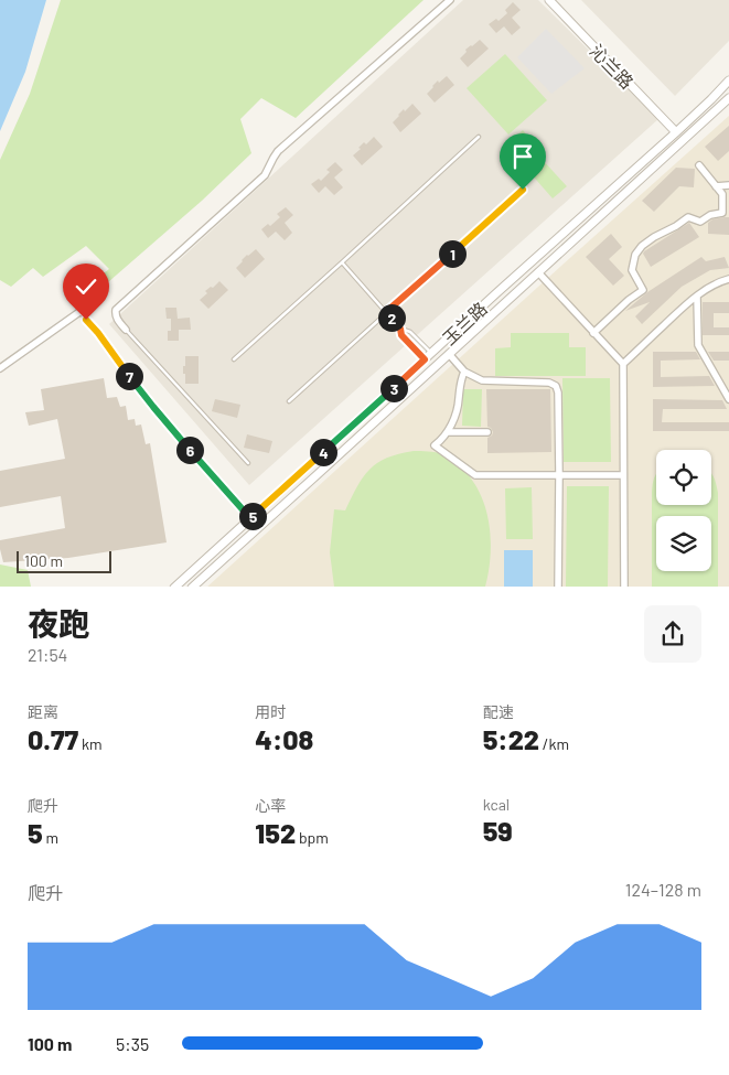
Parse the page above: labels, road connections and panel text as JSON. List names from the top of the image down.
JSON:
{
  "streets": {
    "street": ["沁兰路", "玉兰路"]
  },
  "crossings": [
    ["沁兰路", "玉兰路"]
  ],
  "scale_bar": "100 m",
  "page": {
    "pins": [
      "1",
      "2",
      "7",
      "3",
      "6",
      "4",
      "5"
    ],
    "scale": "100 m",
    "heading": ["夜跑", "21:54"],
    "stats": [
      ["距离", "0.77 km"],
      ["用时", "4:08"],
      ["配速", "5:22 /km"],
      ["爬升", "5 m"],
      ["心率", "152 bpm"],
      ["kcal", "59"]
    ],
    "chart": ["爬升", "124–128 m"],
    "list": [
      {
        "name": "100 m",
        "note": "5:35"
      }
    ]
  }
}
